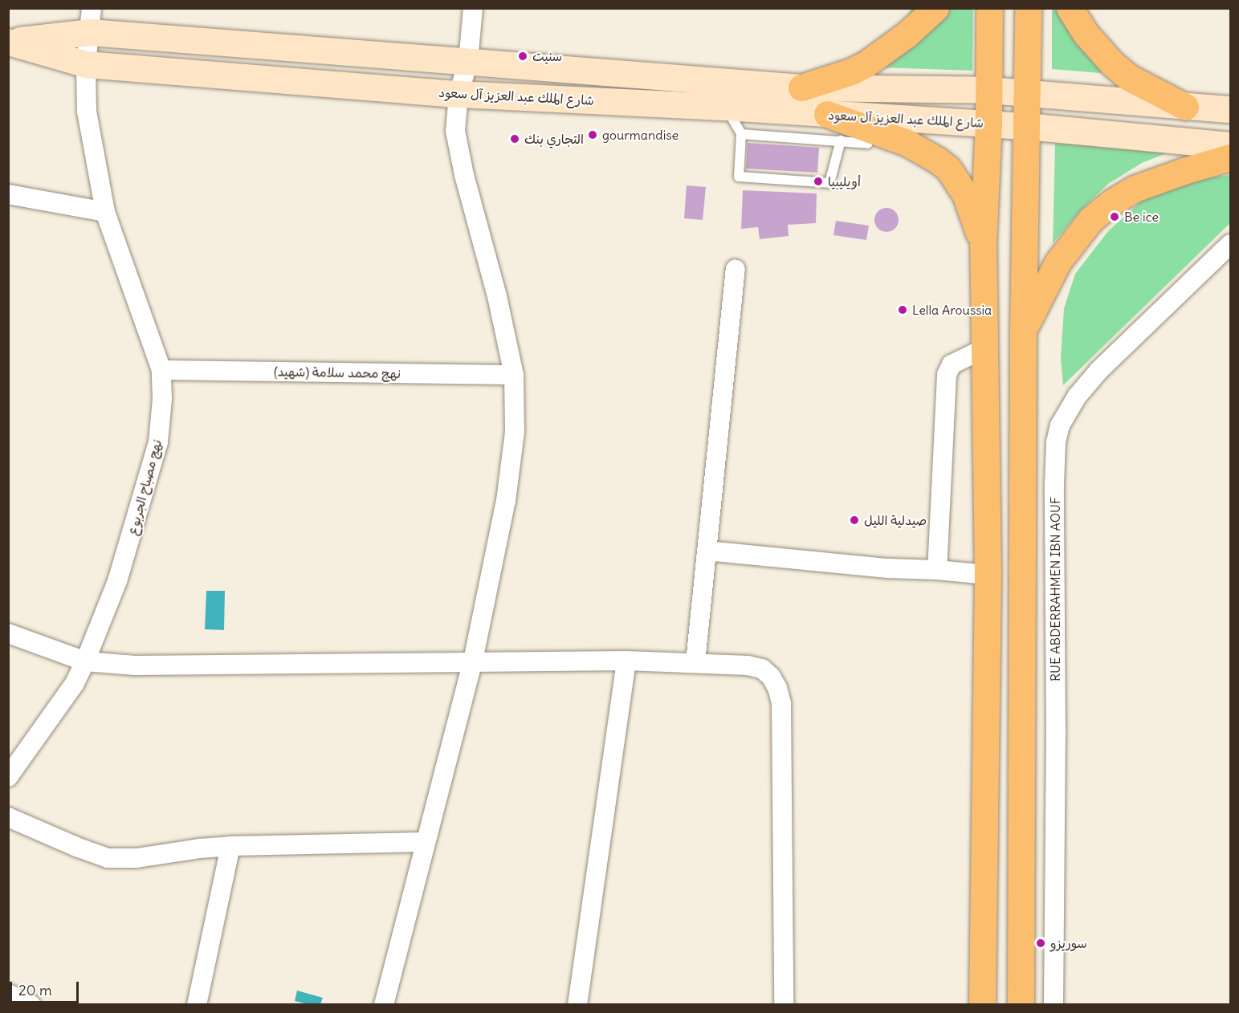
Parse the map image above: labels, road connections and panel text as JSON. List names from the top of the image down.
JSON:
{
  "streets": {
    "main road": ["شارع الملك عبد العزيز آل سعود"],
    "street": ["نهج محمد سلامة (شهيد)", "نهج مصباح الجربوع", "RUE ABDERRAHMEN IBN AOUF"]
  },
  "crossings": [
    ["شارع الملك عبد العزيز آل سعود", "نهج مصباح الجربوع"],
    ["نهج محمد سلامة (شهيد)", "نهج مصباح الجربوع"]
  ],
  "places": [
    "سنيت",
    "gourmandise",
    "التجاري بنك",
    "أويليبيا",
    "Be ice",
    "Lella Aroussia",
    "صيدلية الليل",
    "سوريزو"
  ],
  "scale_bar": "20 m"
}
